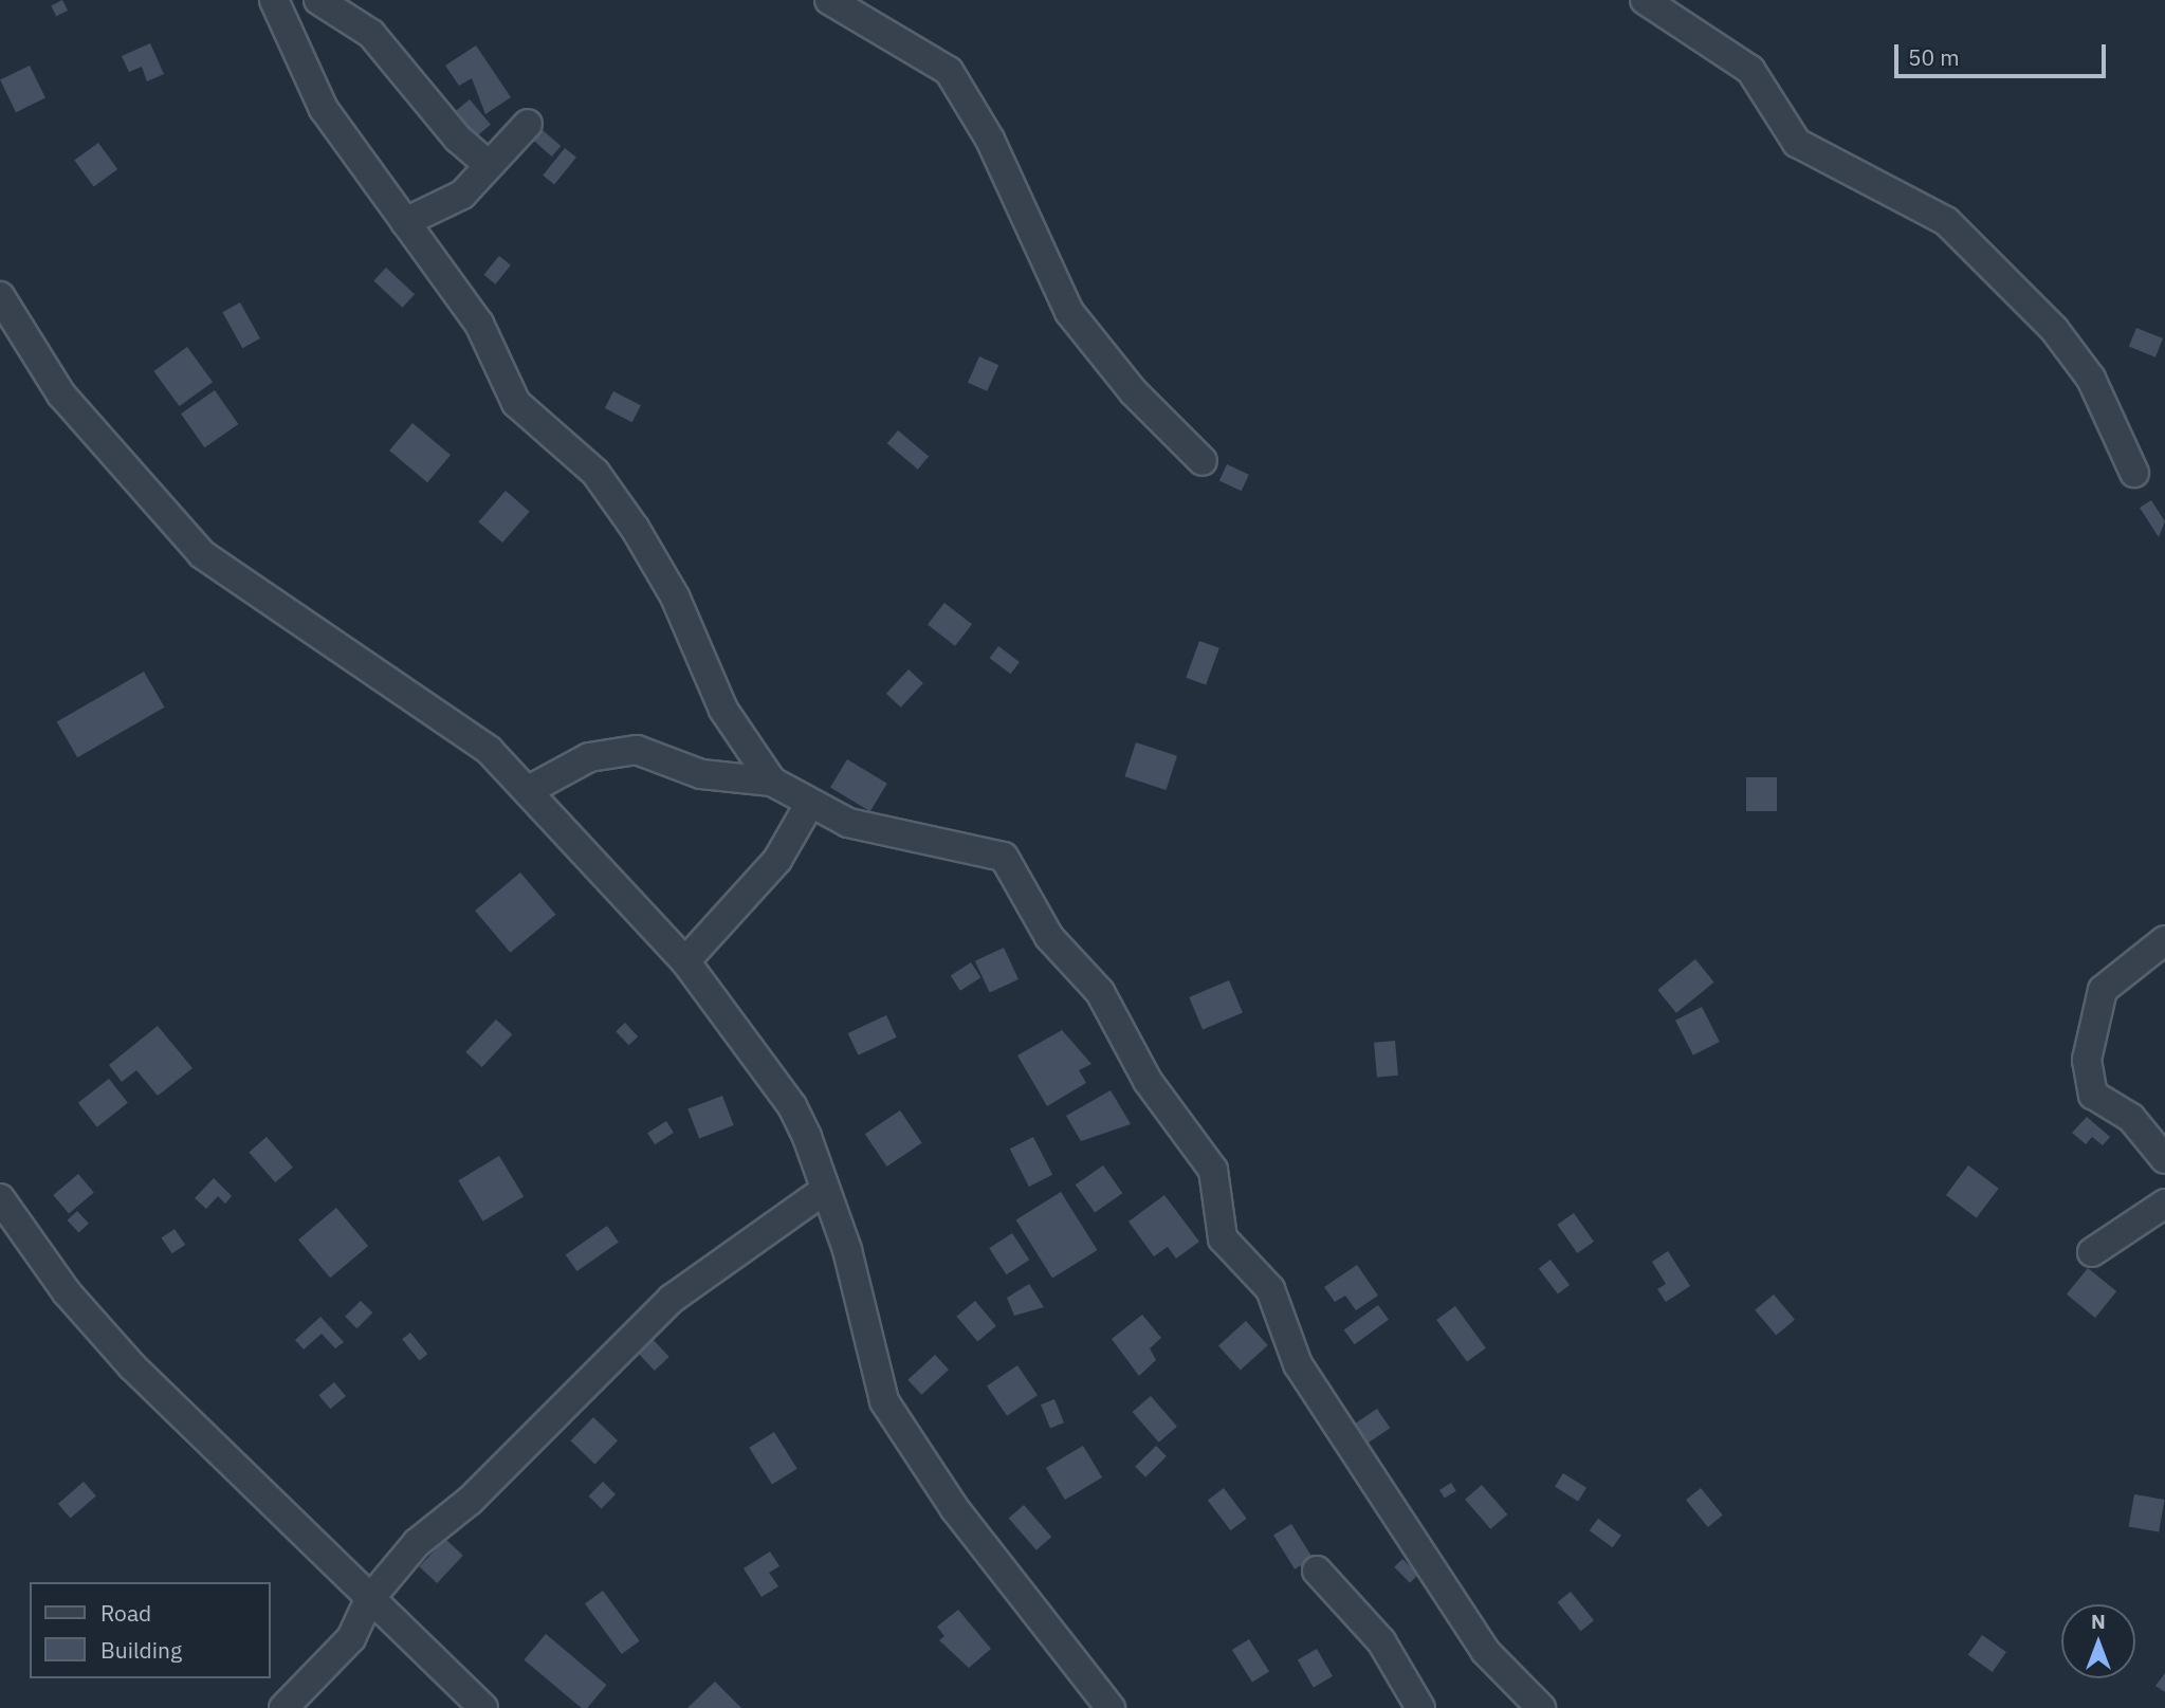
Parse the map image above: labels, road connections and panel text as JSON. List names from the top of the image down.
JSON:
{
  "legend": ["Road", "Building"],
  "scale_bar": "50 m",
  "north": "top"
}
